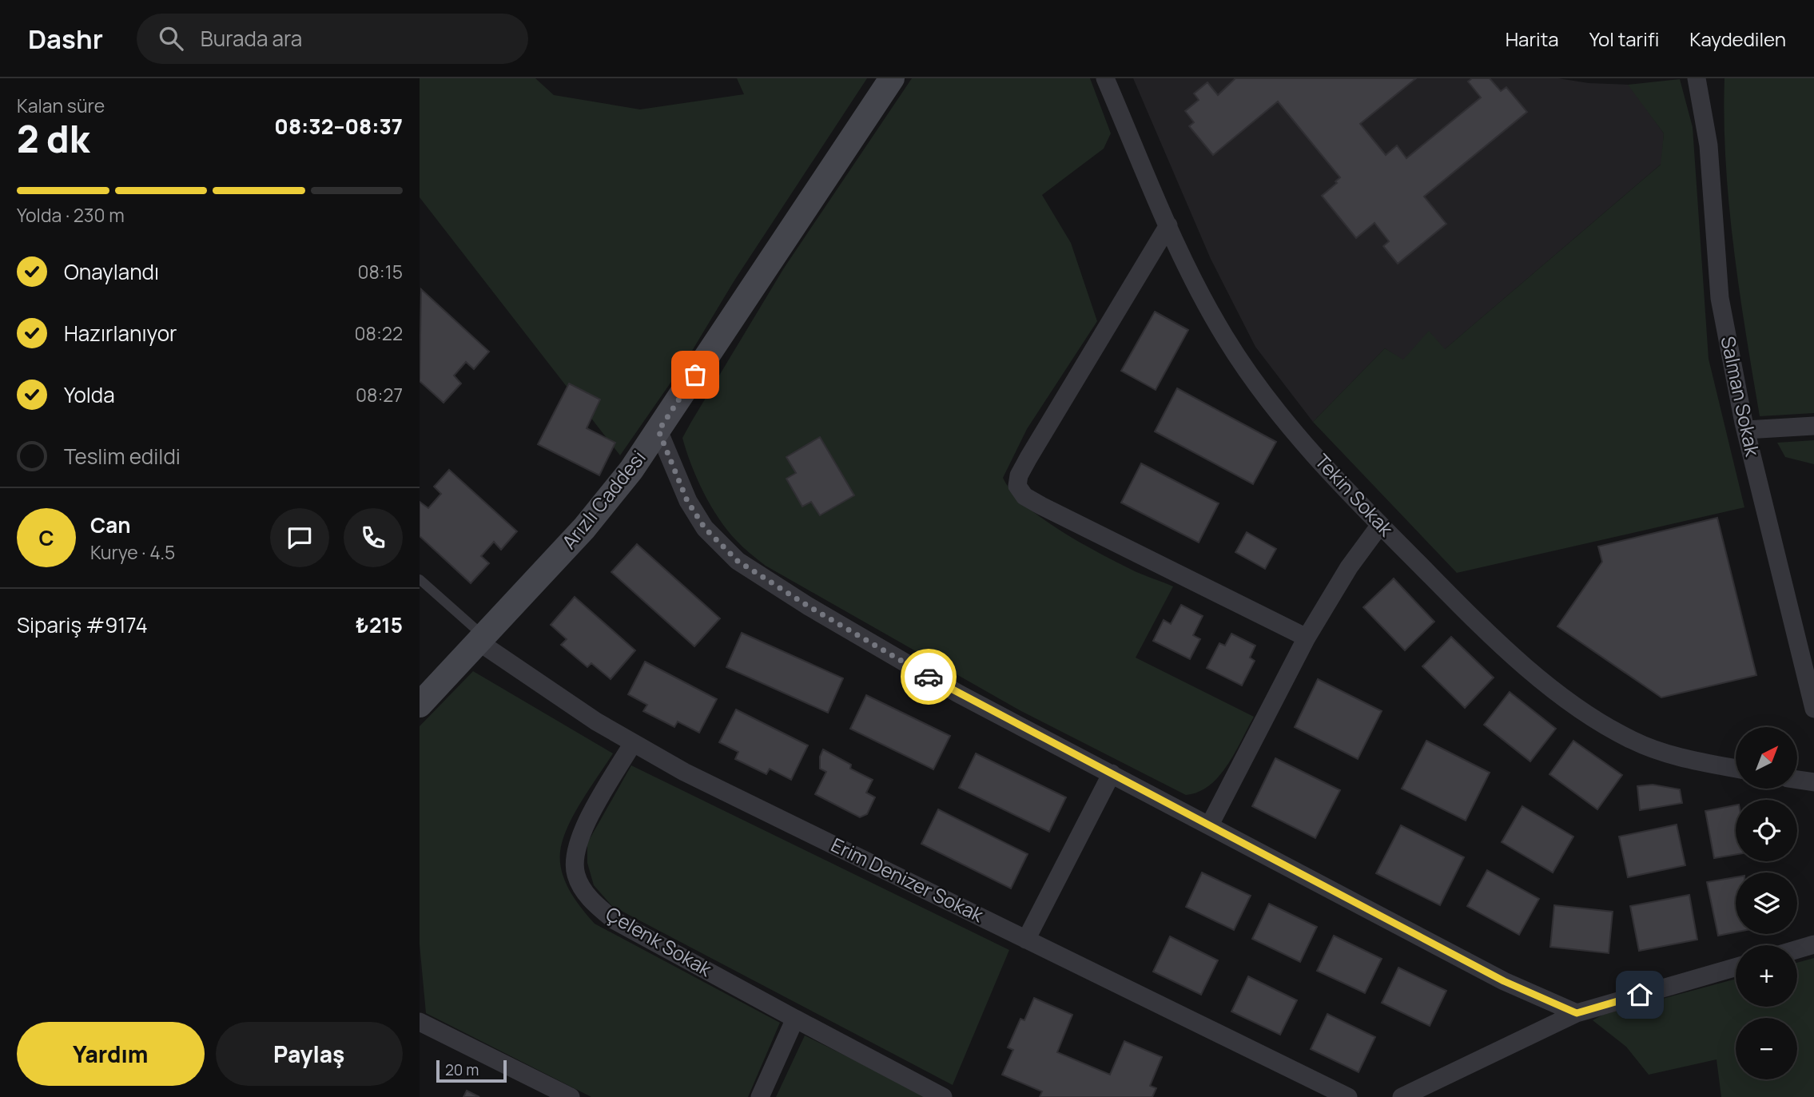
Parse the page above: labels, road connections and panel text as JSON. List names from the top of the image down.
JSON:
{
  "streets": {
    "street": [
      "Salman Sokak",
      "Tekin Sokak",
      "Arızlı Caddesi",
      "Erim Denizer Sokak",
      "Çelenk Sokak"
    ]
  },
  "crossings": [
    ["Arızlı Caddesi", "Erim Denizer Sokak"],
    ["Erim Denizer Sokak", "Çelenk Sokak"]
  ],
  "scale_bar": "20 m",
  "north": "top right",
  "page": {
    "header": "Dashr",
    "search": "Burada ara",
    "nav": ["Harita", "Yol tarifi", "Kaydedilen"],
    "heading": ["2 dk", "Kalan süre", "08:32–08:37"],
    "panel": [
      "Can",
      "Kurye · 4.5",
      "Sipariş #9174",
      "₺215"
    ],
    "bar": "Yolda · 230 m",
    "list": [
      ["Onaylandı", "08:15"],
      ["Hazırlanıyor", "08:22"],
      ["Yolda", "08:27"],
      "Teslim edildi"
    ],
    "round": "C",
    "map_buttons": ["+", "−"],
    "buttons": ["Yardım", "Paylaş"],
    "scale": "20 m"
  }
}
